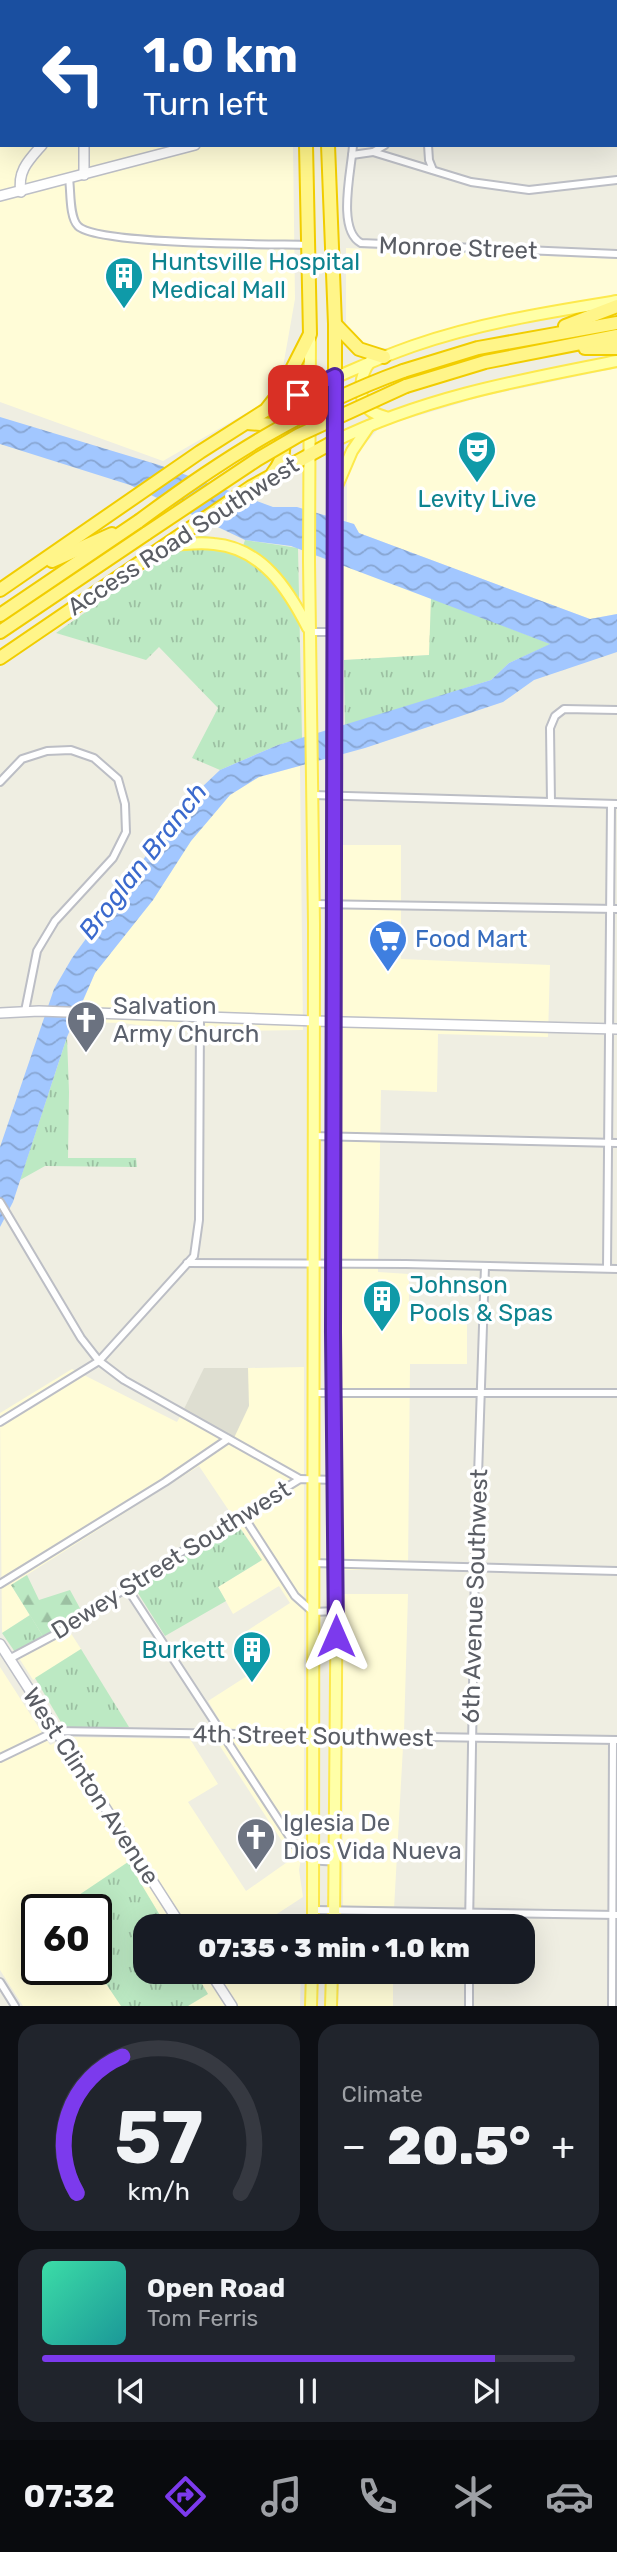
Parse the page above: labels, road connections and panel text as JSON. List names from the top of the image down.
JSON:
{
  "streets": {
    "highway": ["Access Road Southwest"],
    "street": [
      "Monroe Street",
      "Dewey Street Southwest",
      "6th Avenue Southwest",
      "4th Street Southwest",
      "West Clinton Avenue"
    ]
  },
  "crossings": [
    ["Dewey Street Southwest", "West Clinton Avenue"],
    ["6th Avenue Southwest", "4th Street Southwest"],
    ["4th Street Southwest", "West Clinton Avenue"]
  ],
  "water": ["Broglan Branch"],
  "places": {
    "building": ["Huntsville Hospital Medical Mall", "Johnson Pools & Spas", "Burkett"],
    "theatre": ["Levity Live"],
    "supermarket": ["Food Mart"],
    "church": ["Salvation Army Church", "Iglesia De Dios Vida Nueva"]
  },
  "page": {
    "turn": ["1.0 km", "Turn left"],
    "limit": "60",
    "trip": "07:35 · 3 min · 1.0 km",
    "tile": "Climate",
    "heat": ["−", "20.5°", "+"],
    "song": ["Open Road", "Tom Ferris"],
    "tabs": "07:32",
    "gauge": ["57", "km/h"]
  }
}
